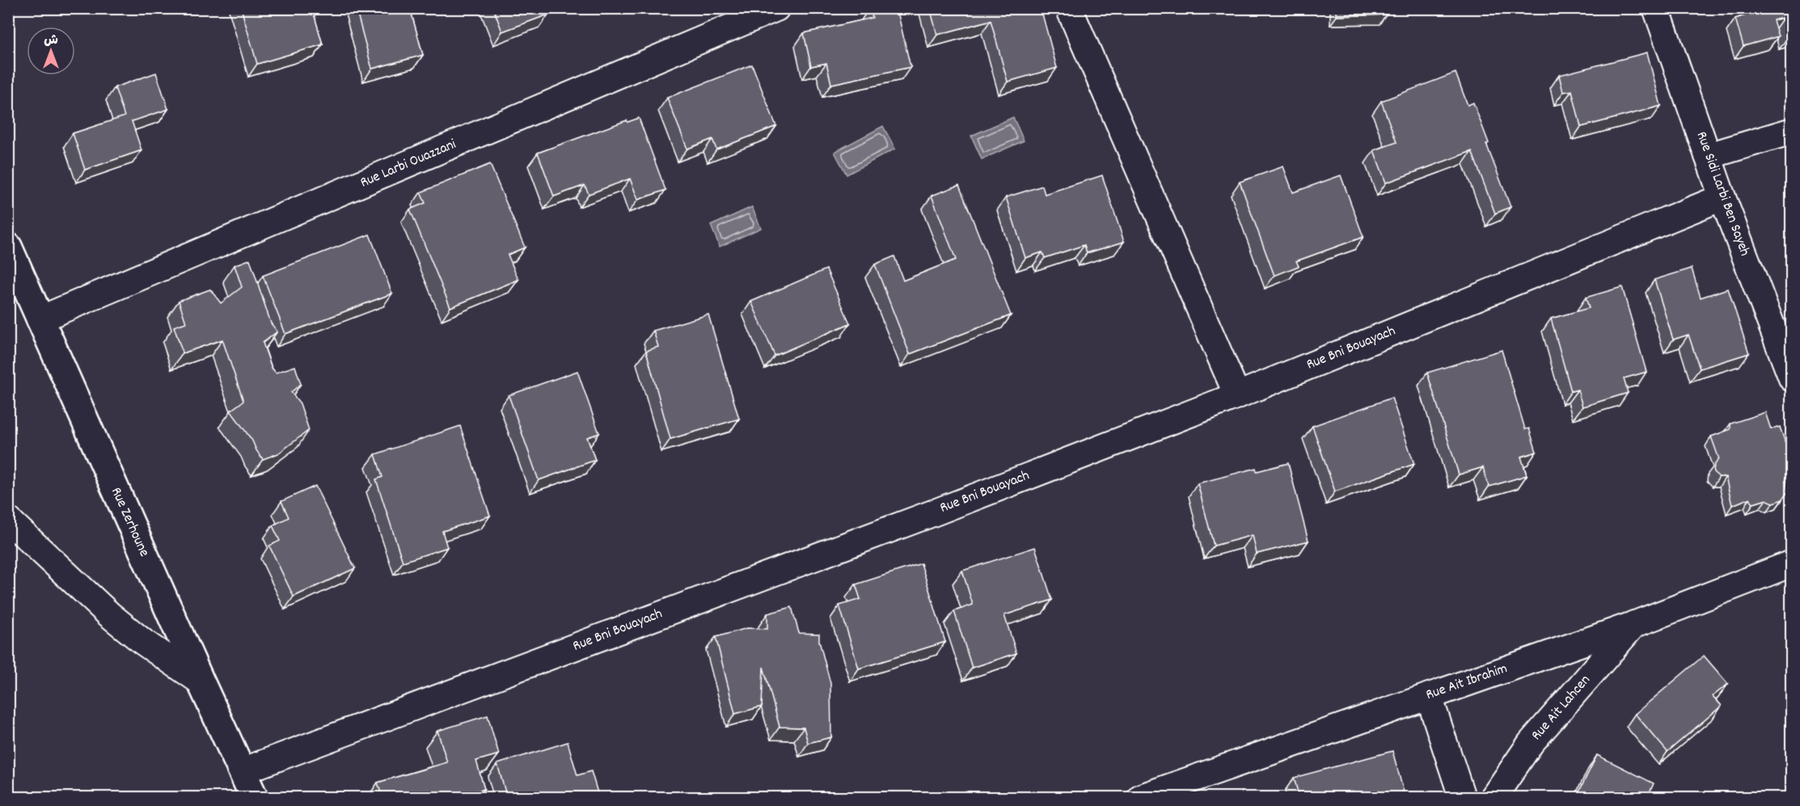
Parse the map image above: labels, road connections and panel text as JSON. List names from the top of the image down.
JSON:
{
  "streets": {
    "street": [
      "Rue Larbi Ouazzani",
      "Rue Sidi Larbi Ben Sayeh",
      "Rue Bni Bouayach",
      "Rue Zerhoune",
      "Rue Ait Ibrahim",
      "Rue Ait Lahcen"
    ]
  },
  "crossings": [
    ["Rue Larbi Ouazzani", "Rue Zerhoune"],
    ["Rue Sidi Larbi Ben Sayeh", "Rue Bni Bouayach"],
    ["Rue Bni Bouayach", "Rue Zerhoune"],
    ["Rue Ait Ibrahim", "Rue Ait Lahcen"]
  ],
  "north": "top"
}
